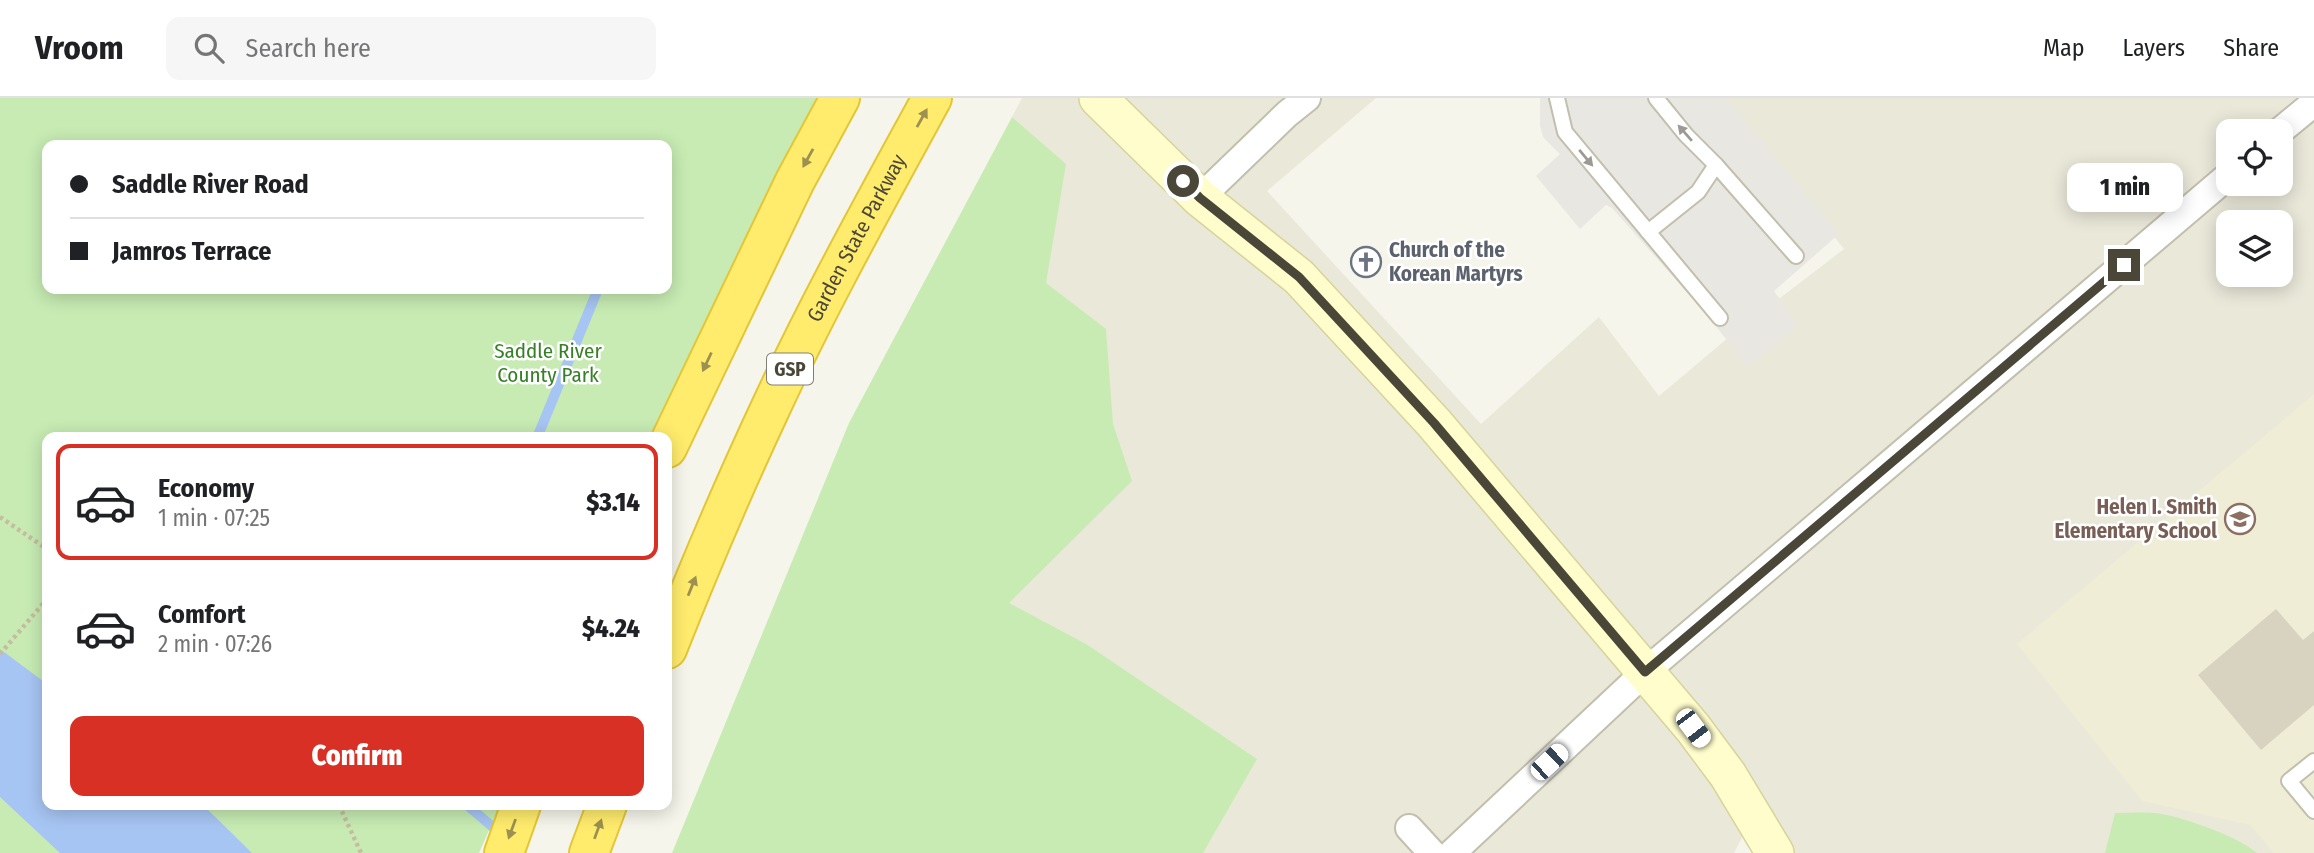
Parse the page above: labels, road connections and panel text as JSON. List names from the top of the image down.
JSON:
{
  "streets": {
    "highway": ["Garden State Parkway", "GSP"]
  },
  "parks": ["Saddle River County Park"],
  "places": {
    "church": ["Church of the Korean Martyrs"],
    "school or university": ["Helen I. Smith Elementary School"]
  },
  "page": {
    "header": "Vroom",
    "search": "Search here",
    "nav": ["Map", "Layers", "Share"],
    "banner": ["Saddle River Road", "Jamros Terrace"],
    "bubble": "1 min",
    "list": [
      {
        "name": "Economy",
        "note": "1 min · 07:25",
        "value": "$3.14"
      },
      {
        "name": "Comfort",
        "note": "2 min · 07:26",
        "value": "$4.24"
      }
    ],
    "buttons": "Confirm"
  }
}
